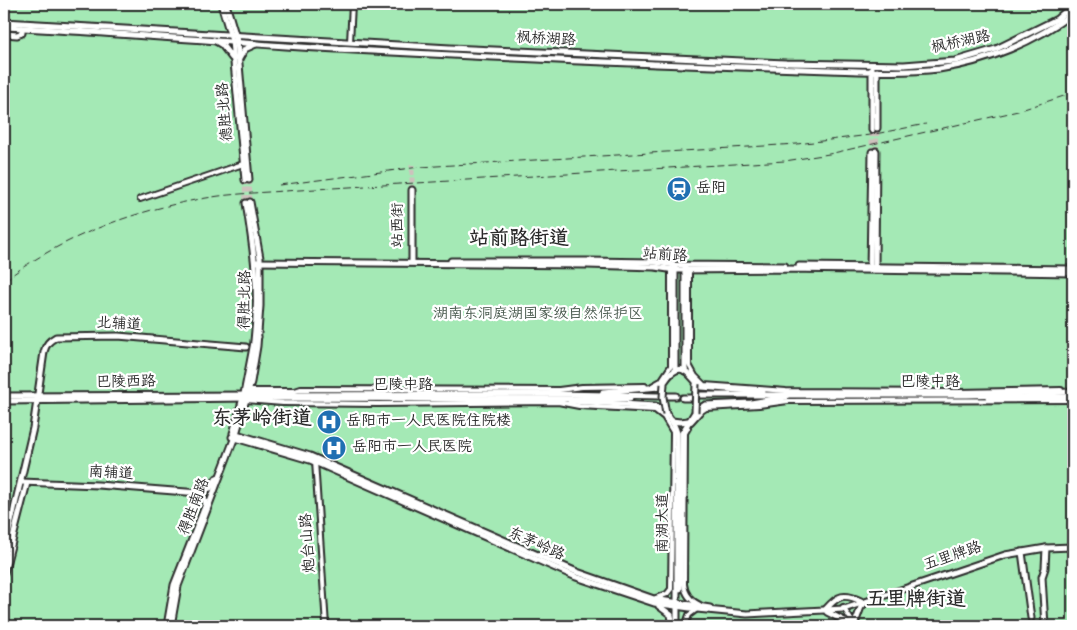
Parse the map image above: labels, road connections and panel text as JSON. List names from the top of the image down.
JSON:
{
  "streets": {
    "main road": [
      "枫桥湖路",
      "德胜北路",
      "站西街",
      "站前路",
      "得胜北路",
      "北辅道",
      "巴陵西路",
      "巴陵中路",
      "南辅道",
      "得胜南路",
      "南湖大道",
      "东茅岭路",
      "五里牌路"
    ],
    "street": ["炮台山路"]
  },
  "crossings": [
    ["枫桥湖路", "德胜北路"],
    ["站西街", "站前路"],
    ["站前路", "得胜北路"],
    ["得胜北路", "巴陵西路"],
    ["得胜北路", "巴陵中路"],
    ["得胜北路", "得胜南路"],
    ["北辅道", "巴陵西路"],
    ["北辅道", "南辅道"],
    ["巴陵西路", "巴陵中路"],
    ["巴陵西路", "得胜南路"],
    ["巴陵中路", "得胜南路"],
    ["巴陵中路", "南湖大道"],
    ["南辅道", "得胜南路"],
    ["得胜南路", "东茅岭路"],
    ["南湖大道", "东茅岭路"],
    ["炮台山路", "东茅岭路"],
    ["东茅岭路", "五里牌路"]
  ],
  "districts": ["站前路街道", "东茅岭街道", "五里牌街道"],
  "parks": ["湖南东洞庭湖国家级自然保护区"],
  "places": {
    "station": ["岳阳"],
    "hospital": ["岳阳市一人民医院住院楼", "岳阳市一人民医院"]
  }
}
